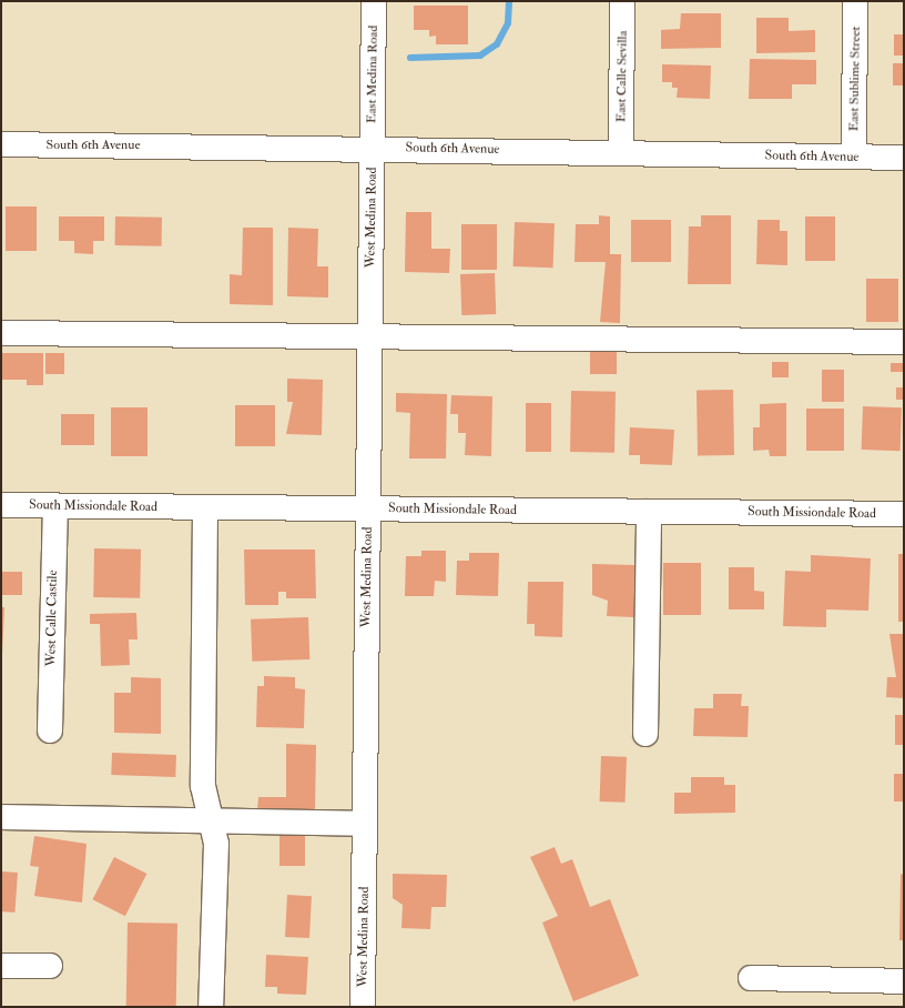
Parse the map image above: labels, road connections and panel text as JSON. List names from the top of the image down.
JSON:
{
  "streets": {
    "street": [
      "East Medina Road",
      "East Calle Sevilla",
      "East Sublime Street",
      "South 6th Avenue",
      "West Medina Road",
      "South Missiondale Road",
      "West Calle Castile"
    ]
  },
  "crossings": [
    ["East Medina Road", "South 6th Avenue"],
    ["East Medina Road", "West Medina Road"],
    ["East Calle Sevilla", "South 6th Avenue"],
    ["East Sublime Street", "South 6th Avenue"],
    ["South 6th Avenue", "West Medina Road"],
    ["West Medina Road", "South Missiondale Road"],
    ["South Missiondale Road", "West Calle Castile"]
  ]
}
